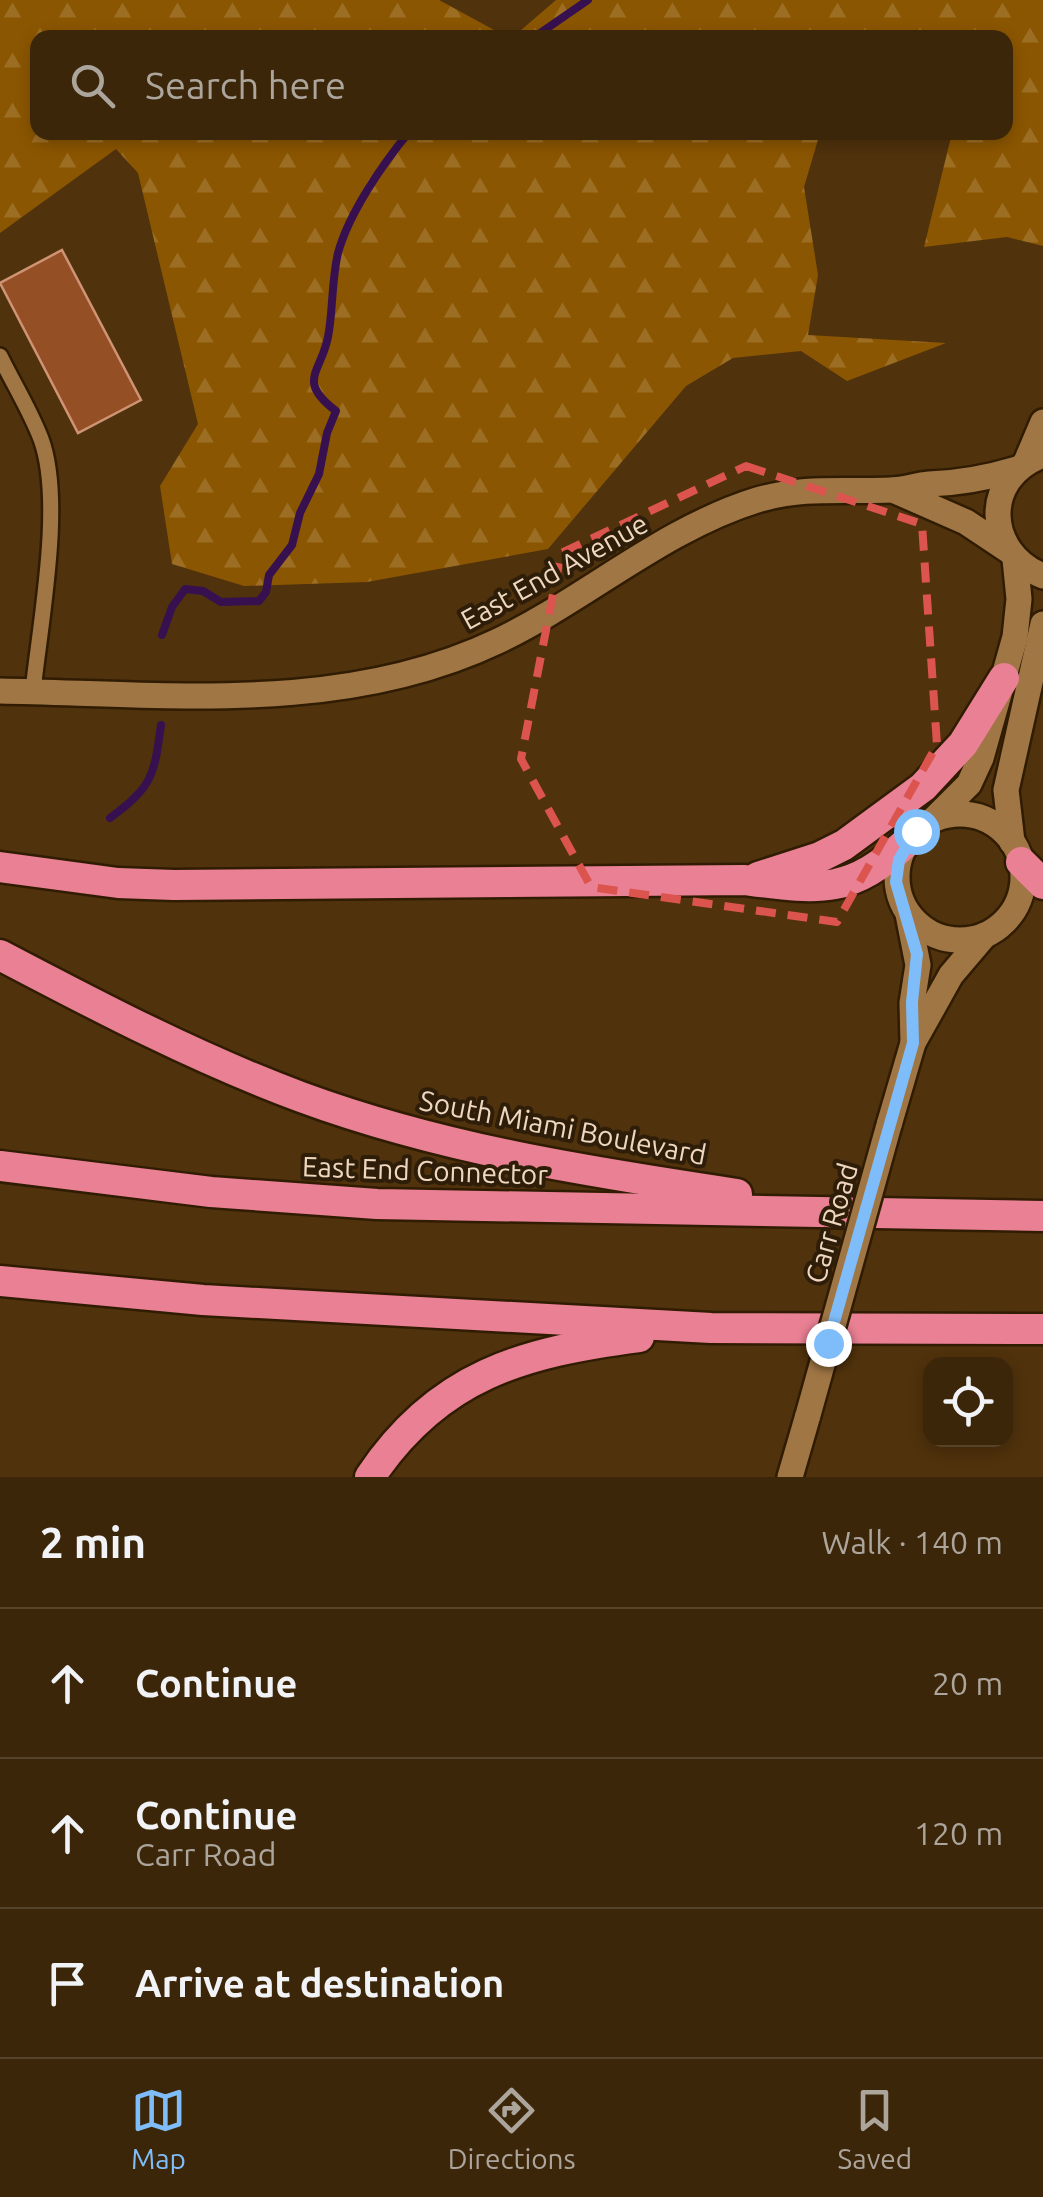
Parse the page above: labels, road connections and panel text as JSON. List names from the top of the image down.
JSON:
{
  "streets": {
    "highway": ["South Miami Boulevard", "East End Connector"],
    "street": ["East End Avenue", "Carr Road"]
  },
  "crossings": [
    ["South Miami Boulevard", "East End Connector"]
  ],
  "page": {
    "search": "Search here",
    "heading": ["2 min", "Walk · 140 m"],
    "list": [
      ["Continue", "20 m"],
      ["Continue", "Carr Road", "120 m"],
      "Arrive at destination"
    ],
    "nav": ["Map", "Directions", "Saved"]
  }
}
